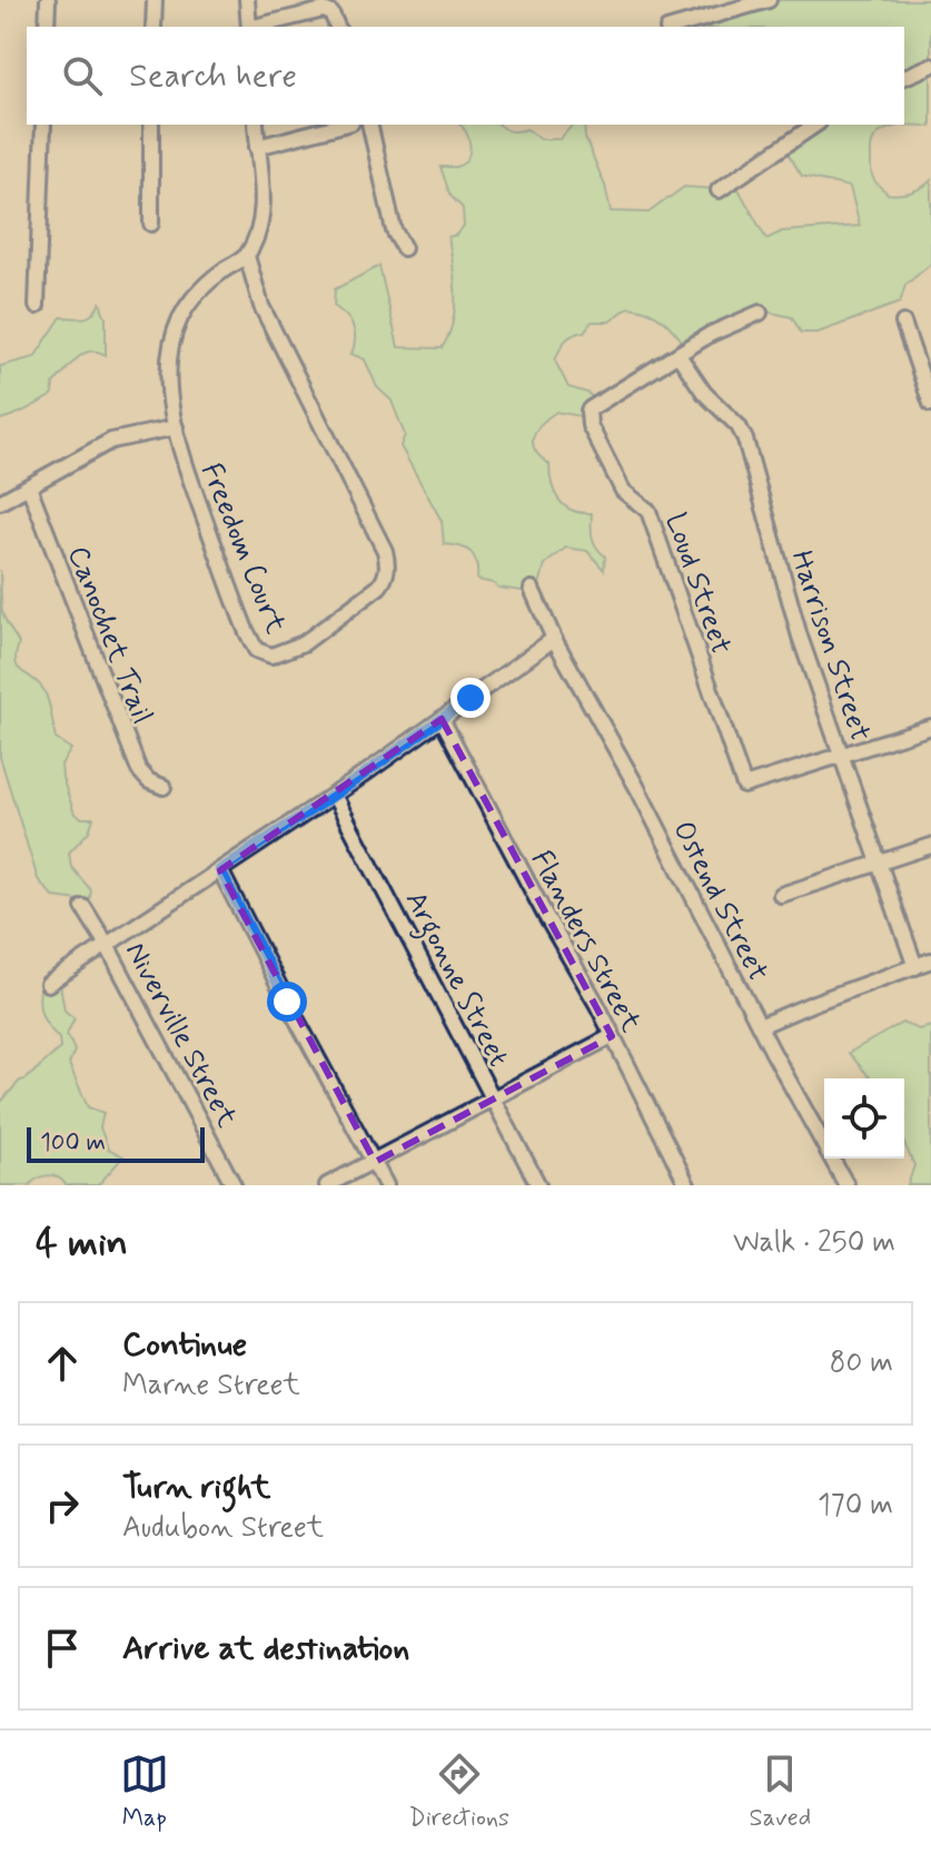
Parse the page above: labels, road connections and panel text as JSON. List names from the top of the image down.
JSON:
{
  "streets": {
    "street": [
      "Freedom Court",
      "Loud Street",
      "Canochet Trail",
      "Harrison Street",
      "Ostend Street",
      "Flanders Street",
      "Argonne Street",
      "Niverville Street"
    ]
  },
  "crossings": [
    ["Loud Street", "Harrison Street"]
  ],
  "scale_bar": "100 m",
  "page": {
    "search": "Search here",
    "scale": "100 m",
    "heading": ["4 min", "Walk · 250 m"],
    "list": [
      ["Continue", "Marne Street", "80 m"],
      ["Turn right", "Audubon Street", "170 m"],
      "Arrive at destination"
    ],
    "nav": ["Map", "Directions", "Saved"]
  }
}
